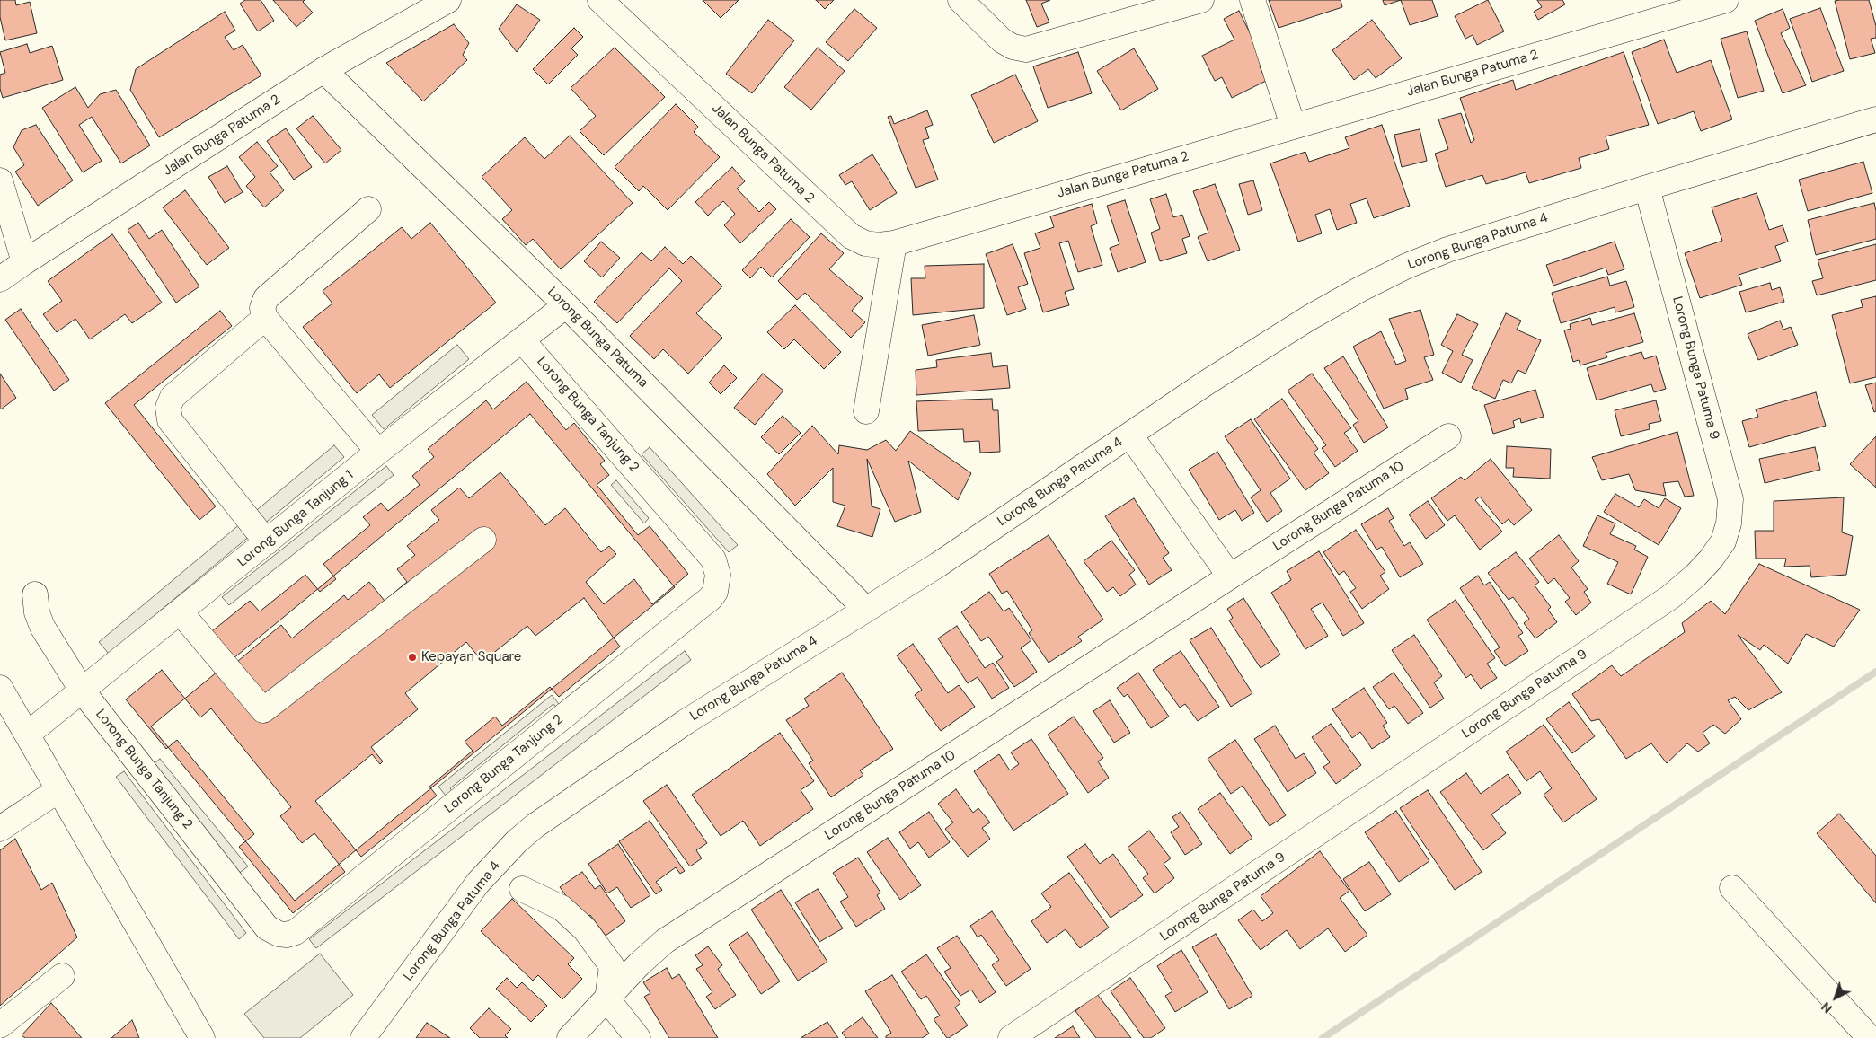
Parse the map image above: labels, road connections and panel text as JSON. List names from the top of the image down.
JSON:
{
  "streets": {
    "street": [
      "Jalan Bunga Patuma 2",
      "Lorong Bunga Patuma 4",
      "Lorong Bunga Patuma",
      "Lorong Bunga Patuma 9",
      "Lorong Bunga Tanjung 2",
      "Lorong Bunga Patuma 10",
      "Lorong Bunga Tanjung 1"
    ]
  },
  "crossings": [
    ["Jalan Bunga Patuma 2", "Lorong Bunga Patuma"],
    ["Lorong Bunga Patuma 4", "Lorong Bunga Patuma"],
    ["Lorong Bunga Patuma 4", "Lorong Bunga Patuma 9"],
    ["Lorong Bunga Patuma", "Lorong Bunga Tanjung 1"],
    ["Lorong Bunga Tanjung 2", "Lorong Bunga Tanjung 1"]
  ],
  "places": ["Kepayan Square"],
  "north": "bottom left"
}
